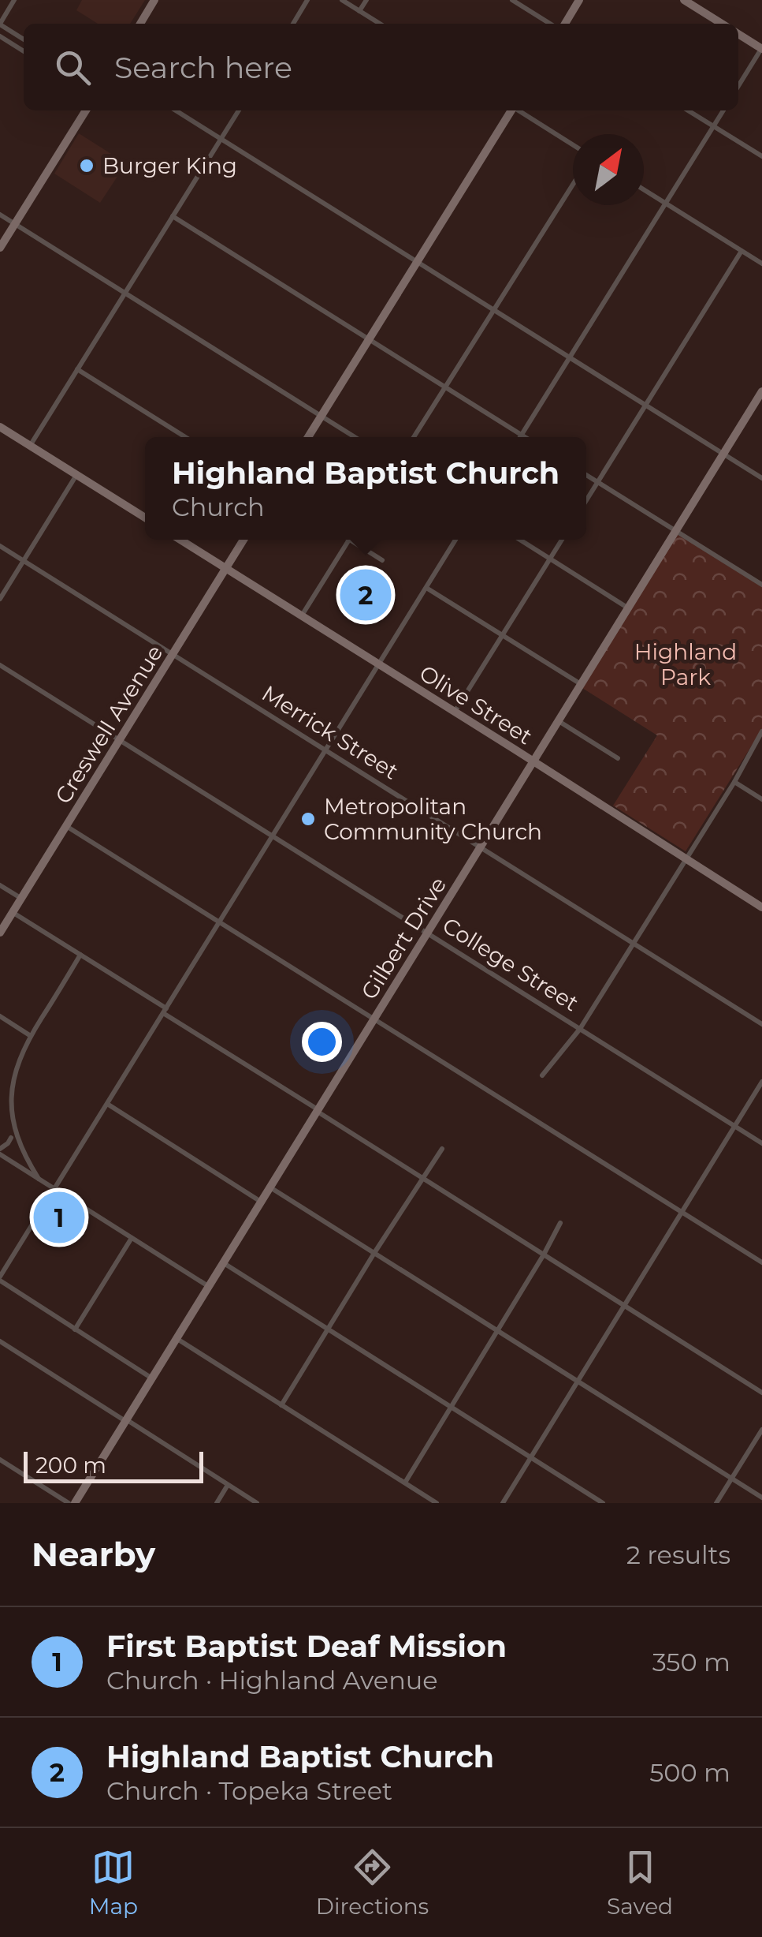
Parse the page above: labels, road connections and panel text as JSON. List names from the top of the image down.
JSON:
{
  "streets": {
    "street": [
      "Olive Street",
      "Creswell Avenue",
      "Merrick Street",
      "Gilbert Drive",
      "College Street"
    ]
  },
  "crossings": [
    ["Olive Street", "Creswell Avenue"],
    ["Olive Street", "Gilbert Drive"],
    ["Creswell Avenue", "Merrick Street"],
    ["Creswell Avenue", "College Street"],
    ["Merrick Street", "Gilbert Drive"],
    ["Gilbert Drive", "College Street"]
  ],
  "parks": ["Highland Park"],
  "places": ["Burger King", "Metropolitan Community Church"],
  "scale_bar": "200 m",
  "north": "top right",
  "page": {
    "search": "Search here",
    "popup": ["Highland Baptist Church", "Church"],
    "pins": ["2", "1"],
    "scale": "200 m",
    "heading": ["Nearby", "2 results"],
    "list": [
      {
        "mark": "1",
        "name": "First Baptist Deaf Mission",
        "note": "Church · Highland Avenue",
        "value": "350 m"
      },
      {
        "mark": "2",
        "name": "Highland Baptist Church",
        "note": "Church · Topeka Street",
        "value": "500 m"
      }
    ],
    "nav": ["Map", "Directions", "Saved"]
  }
}
